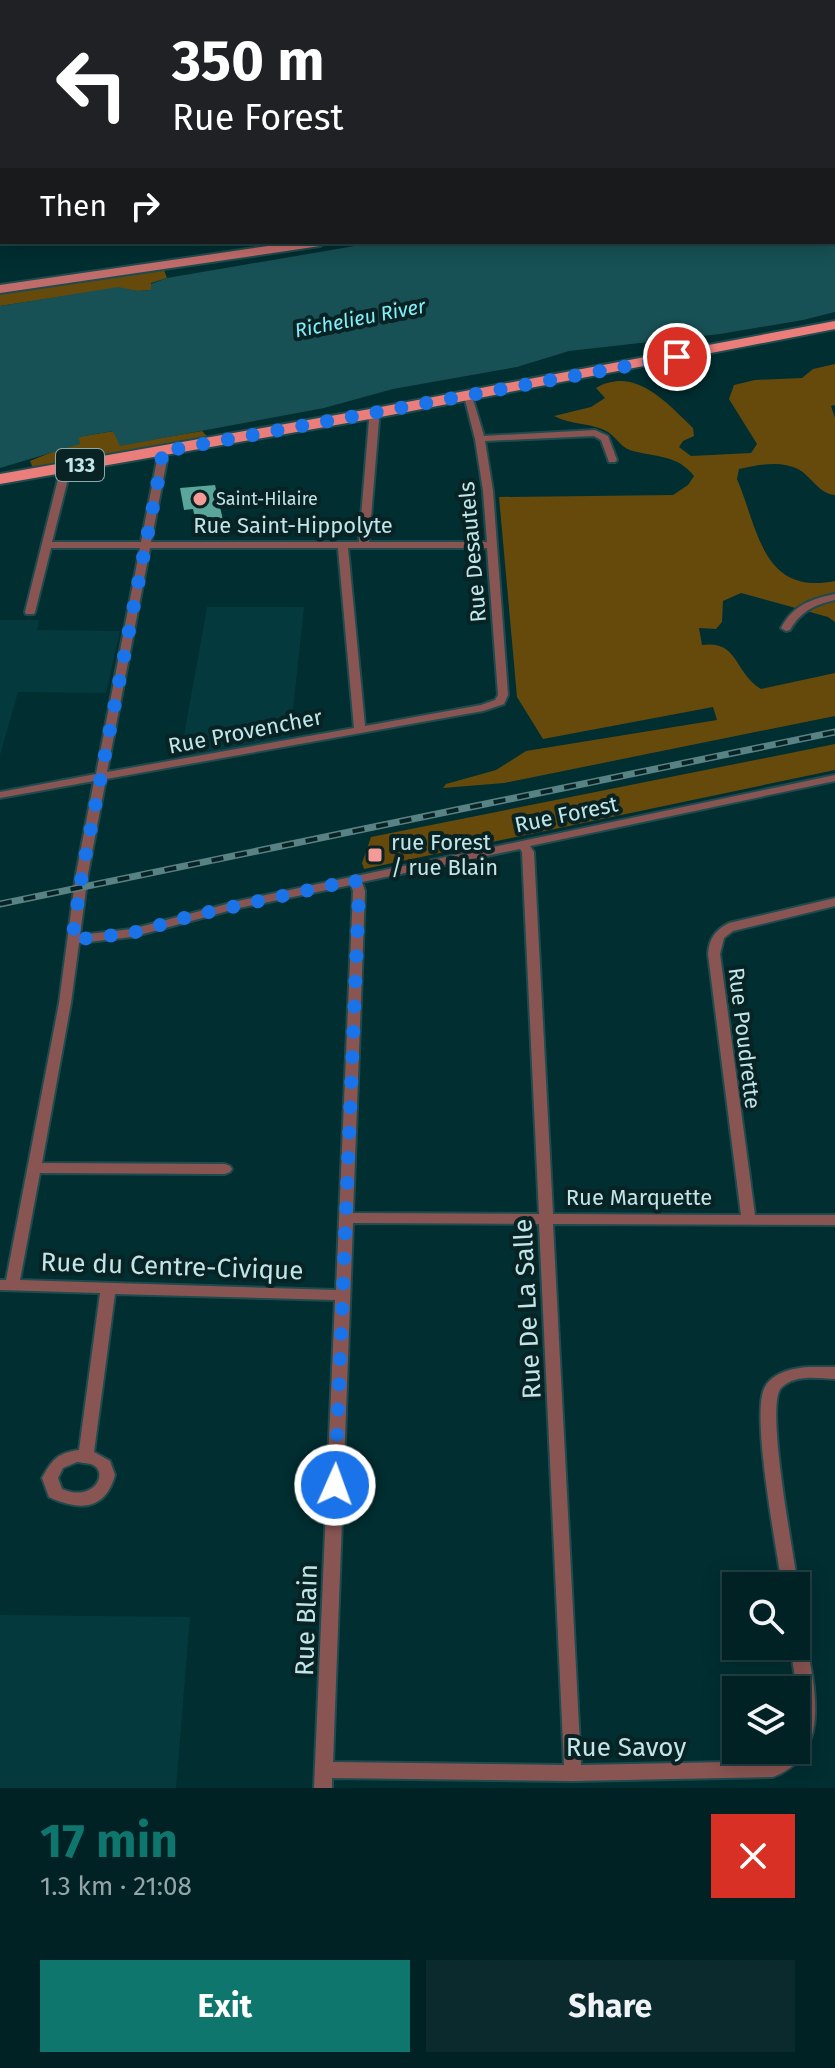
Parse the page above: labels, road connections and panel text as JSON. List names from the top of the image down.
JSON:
{
  "streets": {
    "main road": ["133"],
    "street": [
      "Rue Saint-Hippolyte",
      "Rue Desautels",
      "Rue Provencher",
      "Rue Forest",
      "Rue Poudrette",
      "Rue Marquette",
      "Rue du Centre-Civique",
      "Rue De La Salle",
      "Rue Blain",
      "Rue Savoy"
    ]
  },
  "crossings": [
    ["133", "Rue Desautels"],
    ["Rue Saint-Hippolyte", "Rue Desautels"],
    ["Rue Desautels", "Rue Provencher"],
    ["Rue Forest", "Rue De La Salle"],
    ["Rue Forest", "Rue Blain"],
    ["Rue Poudrette", "Rue Marquette"],
    ["Rue Marquette", "Rue De La Salle"],
    ["Rue Marquette", "Rue Blain"],
    ["Rue du Centre-Civique", "Rue Blain"],
    ["Rue De La Salle", "Rue Savoy"],
    ["Rue Blain", "Rue Savoy"]
  ],
  "water": ["Richelieu River"],
  "places": {
    "other": ["Saint-Hilaire"],
    "transit": ["rue Forest / rue Blain"]
  },
  "page": {
    "turn": ["350 m", "Rue Forest"],
    "then": "Then",
    "heading": ["17 min", "1.3 km · 21:08"],
    "buttons": ["Exit", "Share"]
  }
}
